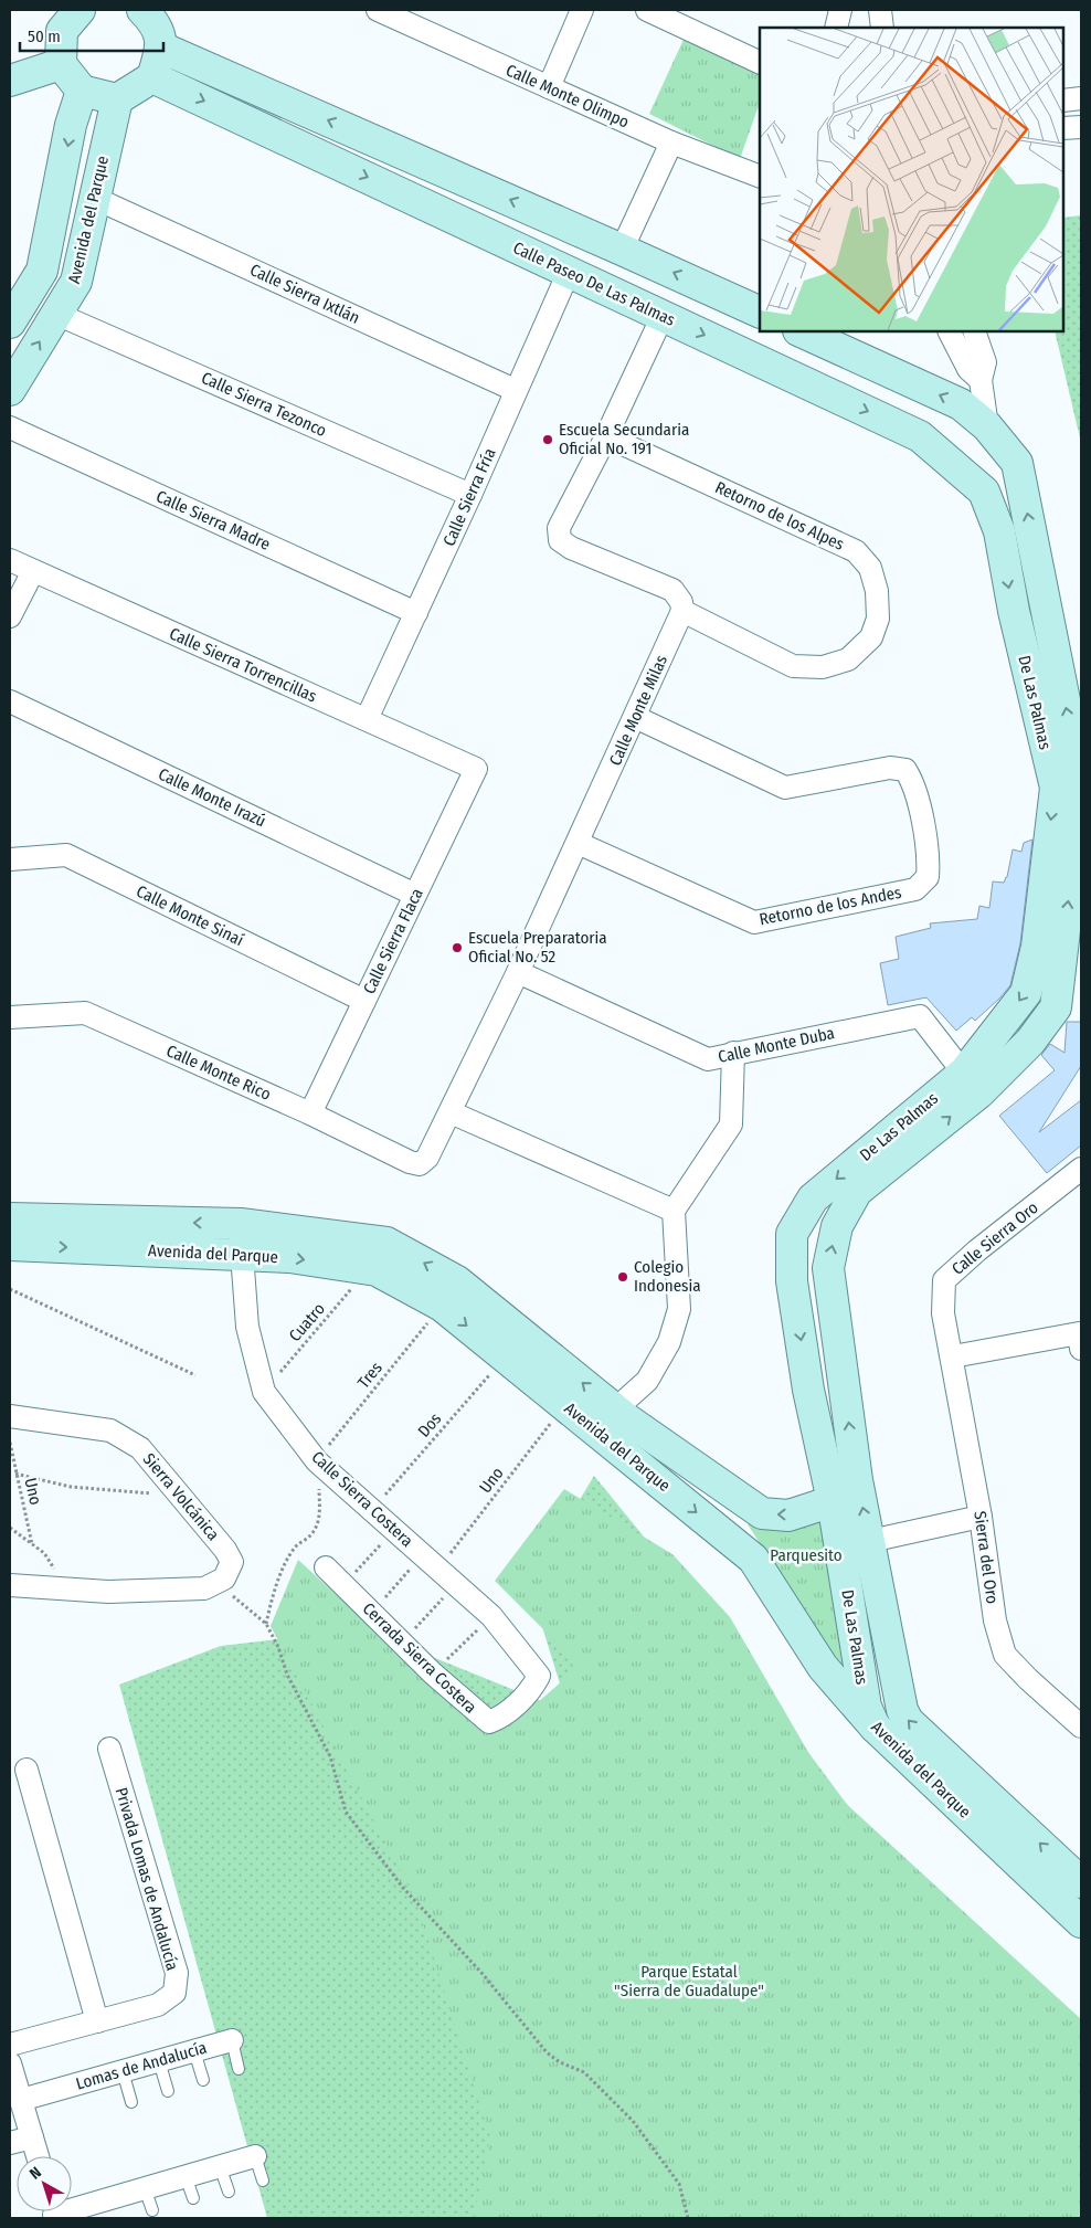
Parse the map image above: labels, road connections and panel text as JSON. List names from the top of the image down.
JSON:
{
  "streets": {
    "street": [
      "Calle Monte Olimpo",
      "Avenida del Parque",
      "Calle Paseo De Las Palmas",
      "Calle Sierra Ixtlán",
      "Calle Sierra Tezonco",
      "Calle Sierra Fría",
      "Retorno de los Alpes",
      "Calle Sierra Madre",
      "Calle Sierra Torrencillas",
      "De Las Palmas",
      "Calle Monte Milas",
      "Calle Monte Irazú",
      "Retorno de los Andes",
      "Calle Monte Sinaí",
      "Calle Sierra Flaca",
      "Calle Monte Duba",
      "Calle Monte Rico",
      "Calle Sierra Oro",
      "Sierra Volcánica",
      "Calle Sierra Costera",
      "Sierra del Oro",
      "Cerrada Sierra Costera",
      "Privada Lomas de Andalucía",
      "Lomas de Andalucía"
    ],
    "path": [
      "Cuatro",
      "Tres",
      "Dos",
      "Uno"
    ]
  },
  "crossings": [
    ["Avenida del Parque", "Calle Sierra Ixtlán"],
    ["Avenida del Parque", "Calle Sierra Tezonco"],
    ["Avenida del Parque", "De Las Palmas"],
    ["Avenida del Parque", "Cuatro"],
    ["Avenida del Parque", "Tres"],
    ["Avenida del Parque", "Dos"],
    ["Avenida del Parque", "Uno"],
    ["Avenida del Parque", "Calle Sierra Costera"],
    ["Calle Paseo De Las Palmas", "Calle Sierra Fría"],
    ["Calle Paseo De Las Palmas", "De Las Palmas"],
    ["Calle Sierra Ixtlán", "Calle Sierra Fría"],
    ["Calle Sierra Tezonco", "Calle Sierra Fría"],
    ["Calle Sierra Fría", "Calle Sierra Madre"],
    ["Calle Sierra Fría", "Calle Sierra Torrencillas"],
    ["Retorno de los Alpes", "Calle Monte Milas"],
    ["Calle Sierra Torrencillas", "Calle Sierra Flaca"],
    ["De Las Palmas", "Calle Monte Duba"],
    ["Calle Monte Milas", "Retorno de los Andes"],
    ["Calle Monte Milas", "Calle Monte Duba"],
    ["Calle Monte Milas", "Calle Monte Rico"],
    ["Calle Monte Irazú", "Calle Sierra Flaca"],
    ["Calle Monte Sinaí", "Calle Sierra Flaca"],
    ["Calle Sierra Flaca", "Calle Monte Rico"],
    ["Calle Sierra Oro", "Sierra del Oro"],
    ["Cuatro", "Calle Sierra Costera"],
    ["Tres", "Calle Sierra Costera"],
    ["Dos", "Calle Sierra Costera"],
    ["Uno", "Calle Sierra Costera"],
    ["Uno", "Cerrada Sierra Costera"],
    ["Calle Sierra Costera", "Cerrada Sierra Costera"]
  ],
  "parks": ["Parquesito", "Parque Estatal \"Sierra de Guadalupe\""],
  "places": ["Escuela Secundaria Oficial No. 191", "Escuela Preparatoria Oficial No. 52", "Colegio Indonesia"],
  "scale_bar": "50 m",
  "north": "top left"
}
